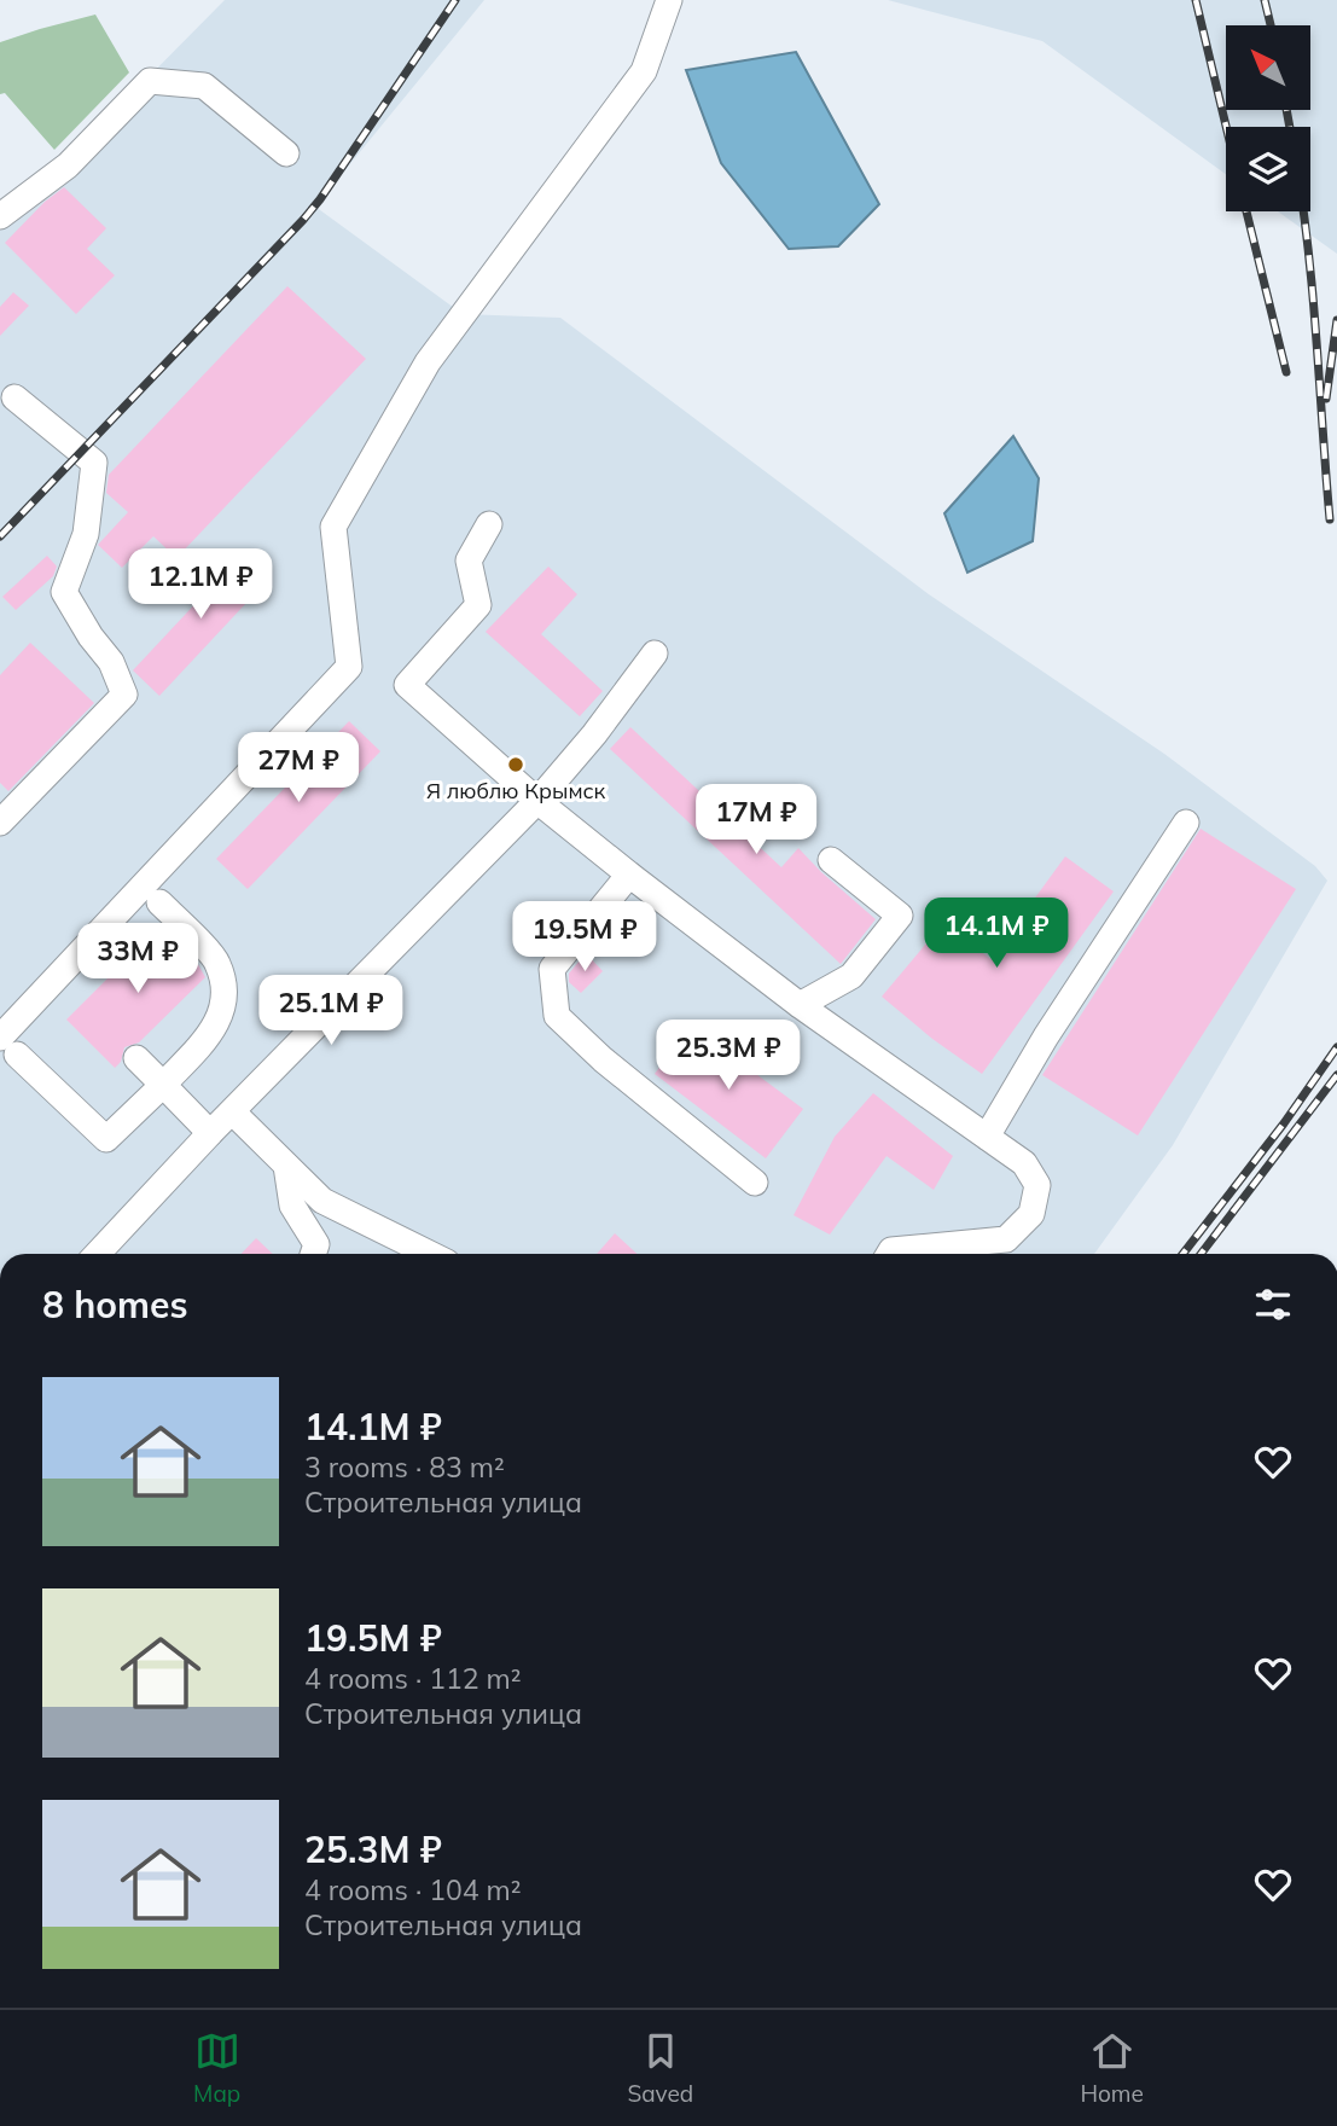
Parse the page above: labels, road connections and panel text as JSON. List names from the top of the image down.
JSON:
{
  "places": ["Я люблю Крымск"],
  "north": "top left",
  "page": {
    "price": [
      "12.1M ₽",
      "27M ₽",
      "17M ₽",
      "14.1M ₽",
      "19.5M ₽",
      "33M ₽",
      "25.1M ₽",
      "25.3M ₽"
    ],
    "heading": "8 homes",
    "list": [
      {
        "name": "14.1M ₽",
        "note": "3 rooms · 83 m² · Строительная улица"
      },
      {
        "name": "19.5M ₽",
        "note": "4 rooms · 112 m² · Строительная улица"
      },
      {
        "name": "25.3M ₽",
        "note": "4 rooms · 104 m² · Строительная улица"
      }
    ],
    "tabs": ["Map", "Saved", "Home"]
  }
}
